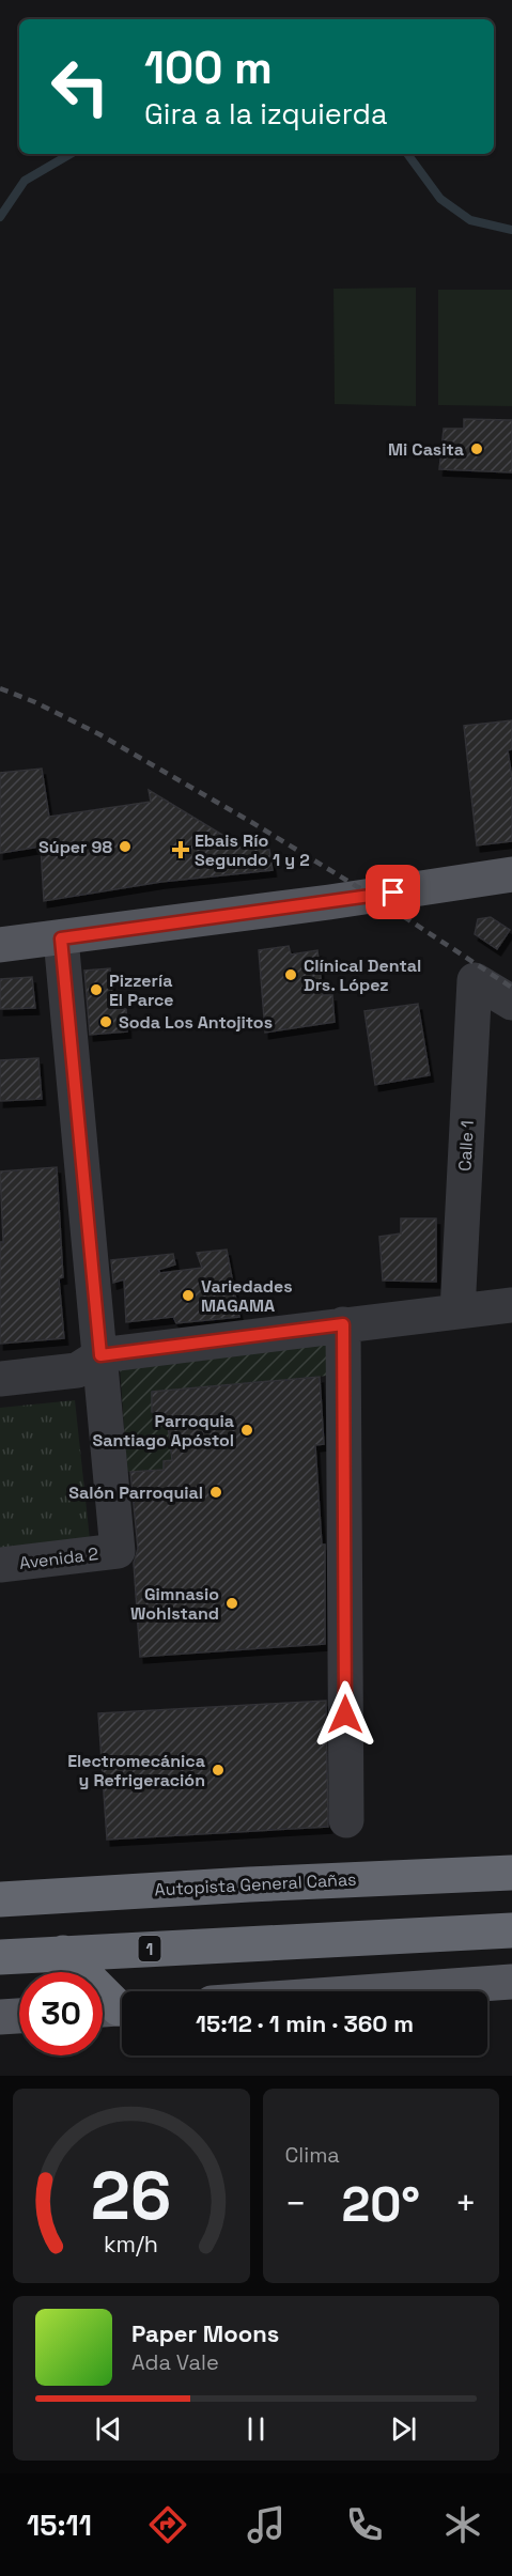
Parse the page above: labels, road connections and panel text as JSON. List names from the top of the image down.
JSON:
{
  "streets": {
    "highway": ["Autopista General Cañas", "1"],
    "street": ["Calle 1", "Avenida 2"]
  },
  "places": {
    "other": [
      "Mi Casita",
      "Súper 98",
      "Clínical Dental Drs. López",
      "Pizzería El Parce",
      "Soda Los Antojitos",
      "Variedades MAGAMA",
      "Parroquia Santiago Apóstol",
      "Salón Parroquial",
      "Gimnasio Wohlstand",
      "Electromecánica y Refrigeración"
    ],
    "health": ["Ebais Río Segundo 1 y 2"]
  },
  "page": {
    "turn": ["100 m", "Gira a la izquierda"],
    "limit": "30",
    "trip": "15:12 · 1 min · 360 m",
    "tile": "Clima",
    "heat": ["−", "20°", "+"],
    "song": ["Paper Moons", "Ada Vale"],
    "tabs": "15:11",
    "gauge": ["26", "km/h"]
  }
}
